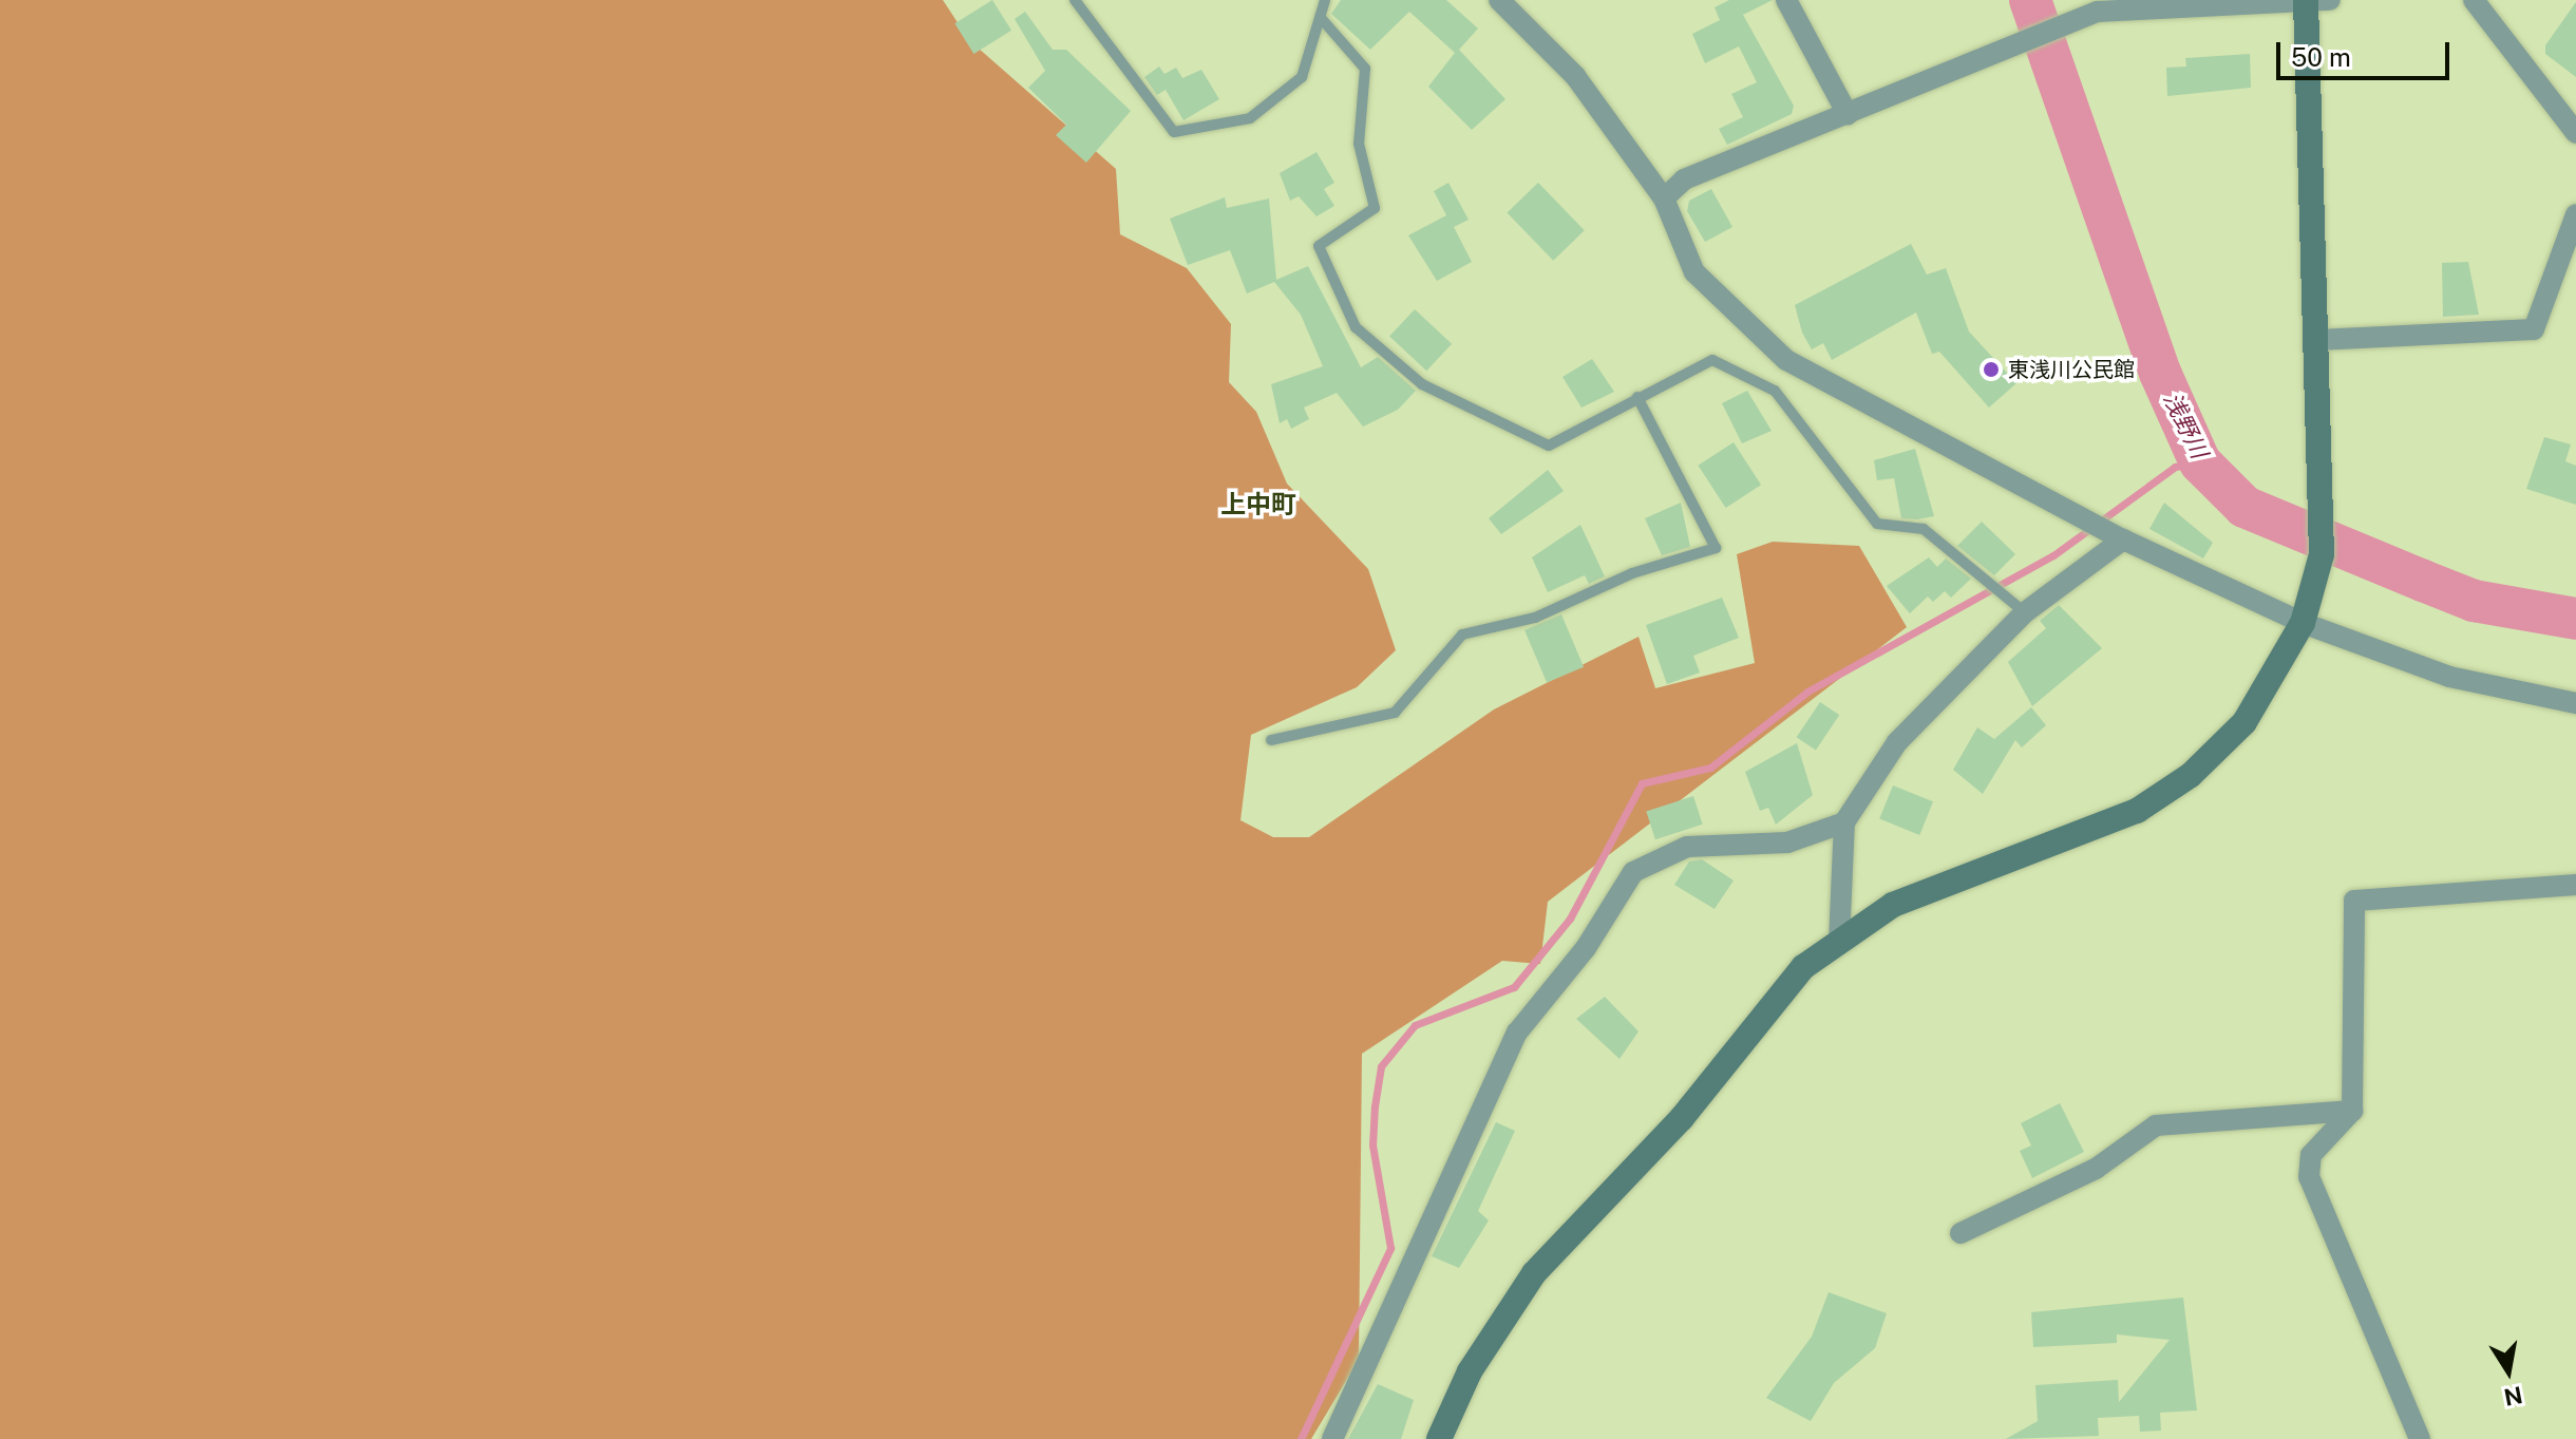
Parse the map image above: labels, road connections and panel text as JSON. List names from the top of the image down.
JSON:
{
  "districts": ["上中町"],
  "water": ["浅野川"],
  "places": ["東浅川公民館"],
  "scale_bar": "50 m",
  "north": "bottom"
}
